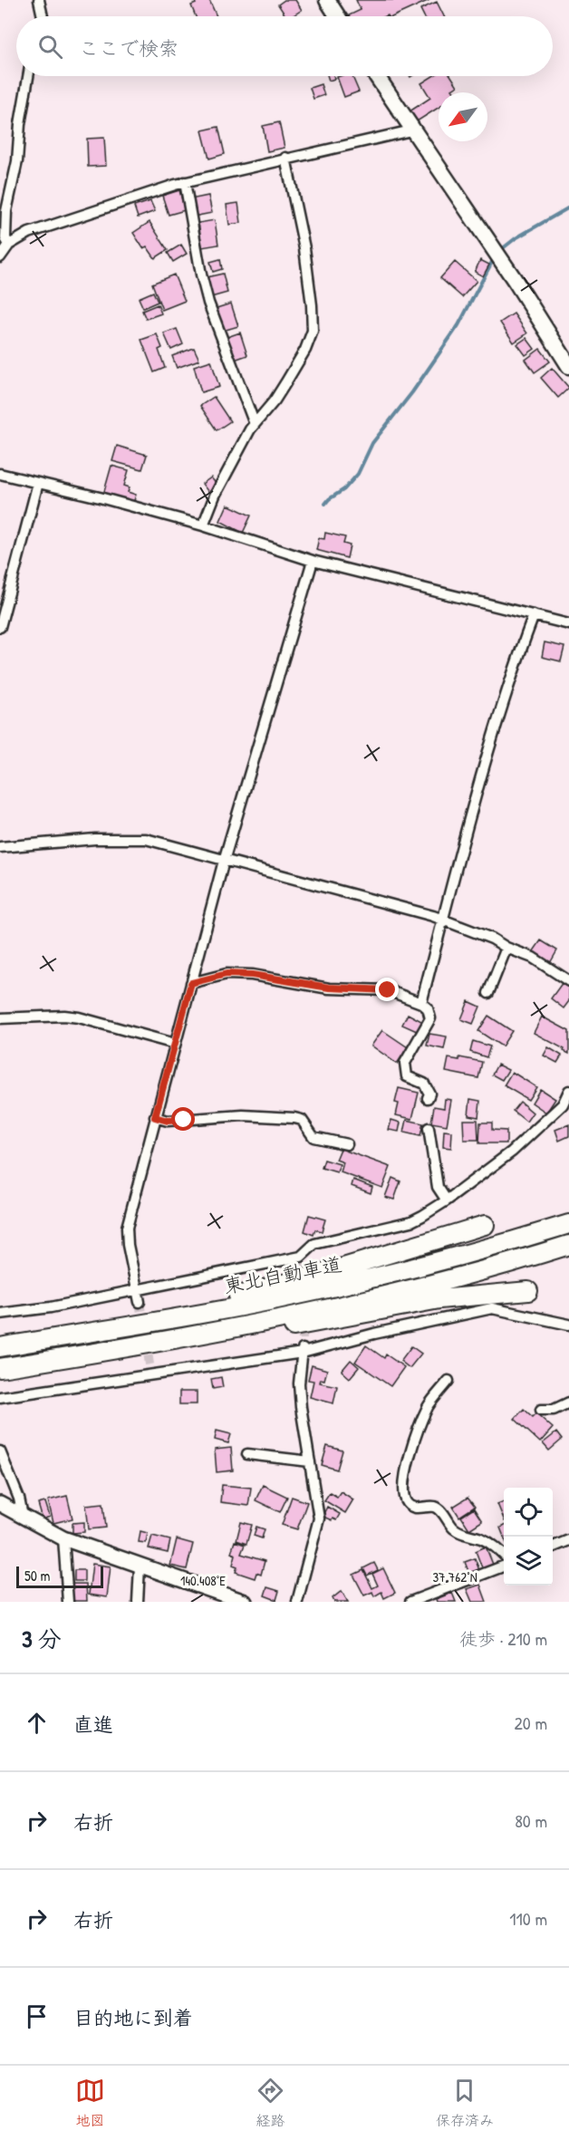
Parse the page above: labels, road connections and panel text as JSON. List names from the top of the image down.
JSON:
{
  "streets": {
    "highway": ["東北自動車道"]
  },
  "scale_bar": "50 m",
  "north": "bottom left",
  "page": {
    "search": "ここで検索",
    "scale": "50 m",
    "heading": ["3 分", "徒歩 · 210 m"],
    "list": [
      ["直進", "20 m"],
      ["右折", "80 m"],
      ["右折", "110 m"],
      "目的地に到着"
    ],
    "nav": ["地図", "経路", "保存済み"]
  },
  "coordinates": ["37.762°N", "140.408°E"]
}
